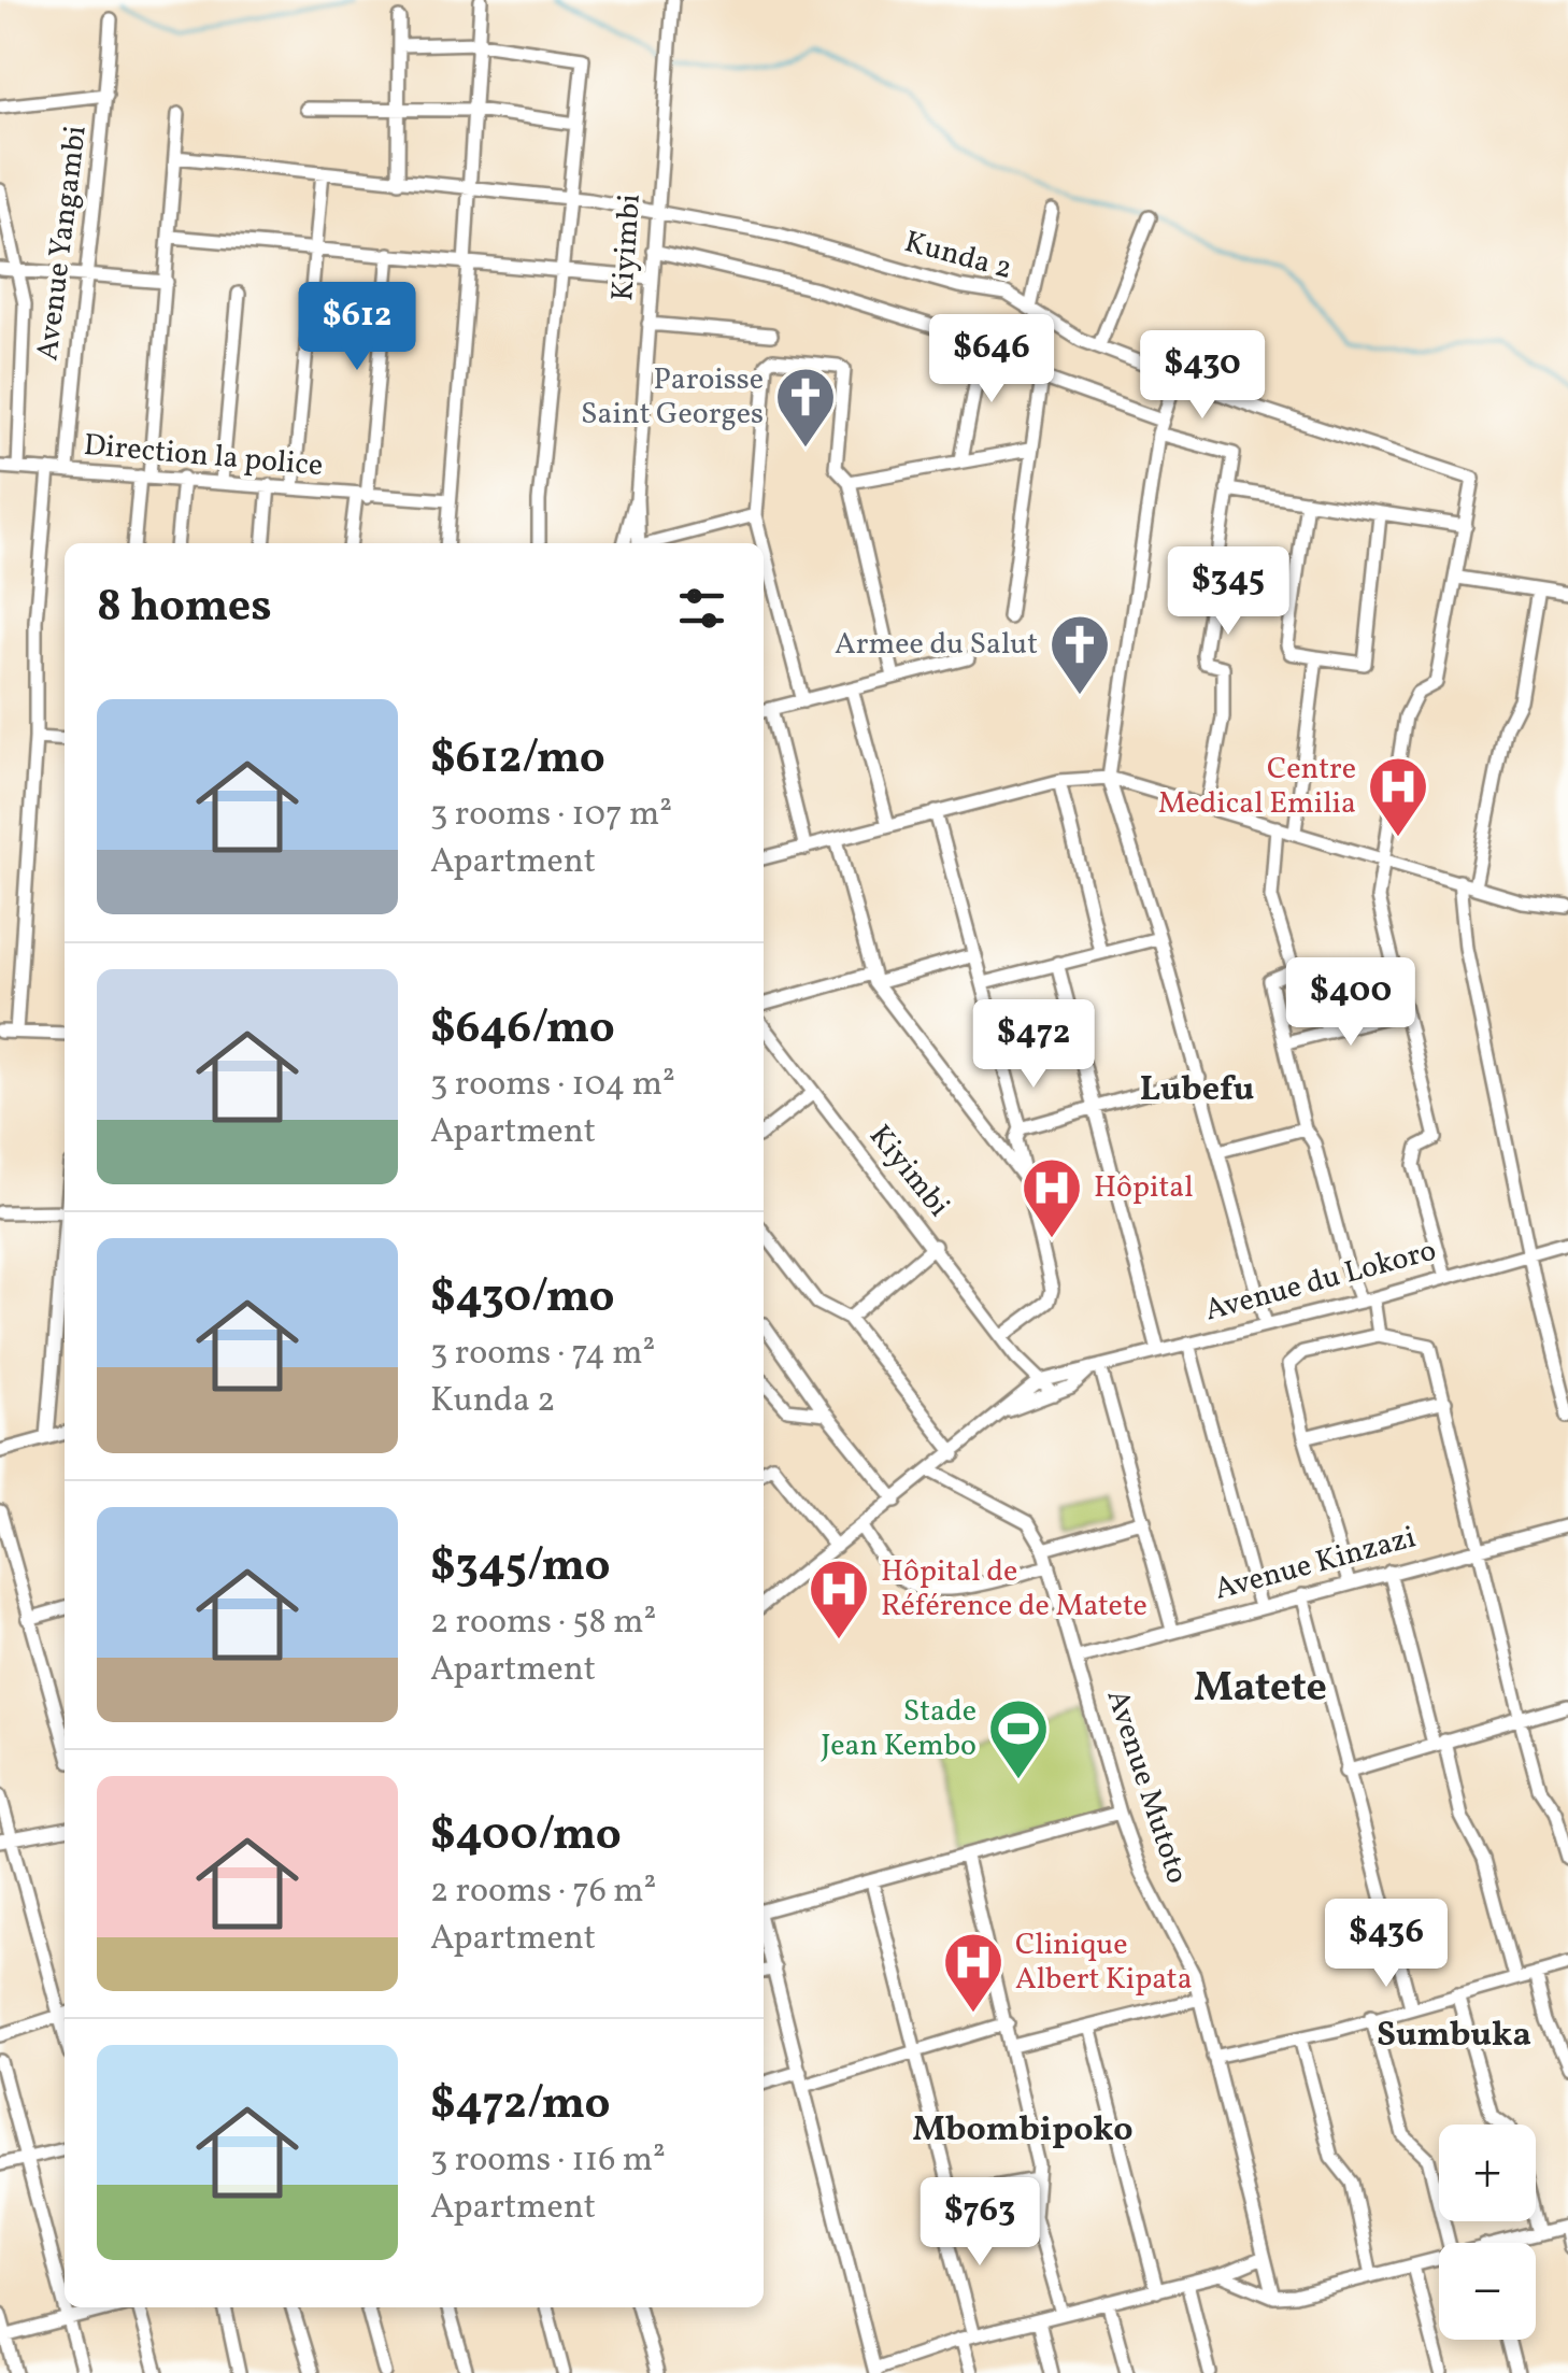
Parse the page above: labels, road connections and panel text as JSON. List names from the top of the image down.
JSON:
{
  "streets": {
    "street": [
      "Avenue Yangambi",
      "Kiyimbi",
      "Kunda 2",
      "Direction la police",
      "Avenue du Lokoro",
      "Avenue Kinzazi",
      "Avenue Mutoto"
    ]
  },
  "crossings": [
    ["Avenue Yangambi", "Direction la police"],
    ["Kiyimbi", "Kunda 2"],
    ["Kiyimbi", "Avenue du Lokoro"],
    ["Avenue Kinzazi", "Avenue Mutoto"]
  ],
  "districts": [
    "Lubefu",
    "Matete",
    "Sumbuka",
    "Mbombipoko"
  ],
  "places": {
    "church": ["Paroisse Saint Georges", "Armee du Salut"],
    "hospital": [
      "Centre Medical Emilia",
      "Hôpital",
      "Hôpital de Référence de Matete",
      "Clinique Albert Kipata"
    ],
    "sports": ["Stade Jean Kembo"]
  },
  "page": {
    "price": [
      "$612",
      "$646",
      "$430",
      "$345",
      "$400",
      "$472",
      "$436",
      "$763"
    ],
    "heading": "8 homes",
    "list": [
      {
        "name": "$612/mo",
        "note": "3 rooms · 107 m² · Apartment"
      },
      {
        "name": "$646/mo",
        "note": "3 rooms · 104 m² · Apartment"
      },
      {
        "name": "$430/mo",
        "note": "3 rooms · 74 m² · Kunda 2"
      },
      {
        "name": "$345/mo",
        "note": "2 rooms · 58 m² · Apartment"
      },
      {
        "name": "$400/mo",
        "note": "2 rooms · 76 m² · Apartment"
      },
      {
        "name": "$472/mo",
        "note": "3 rooms · 116 m² · Apartment"
      }
    ],
    "map_buttons": ["+", "−"]
  }
}
